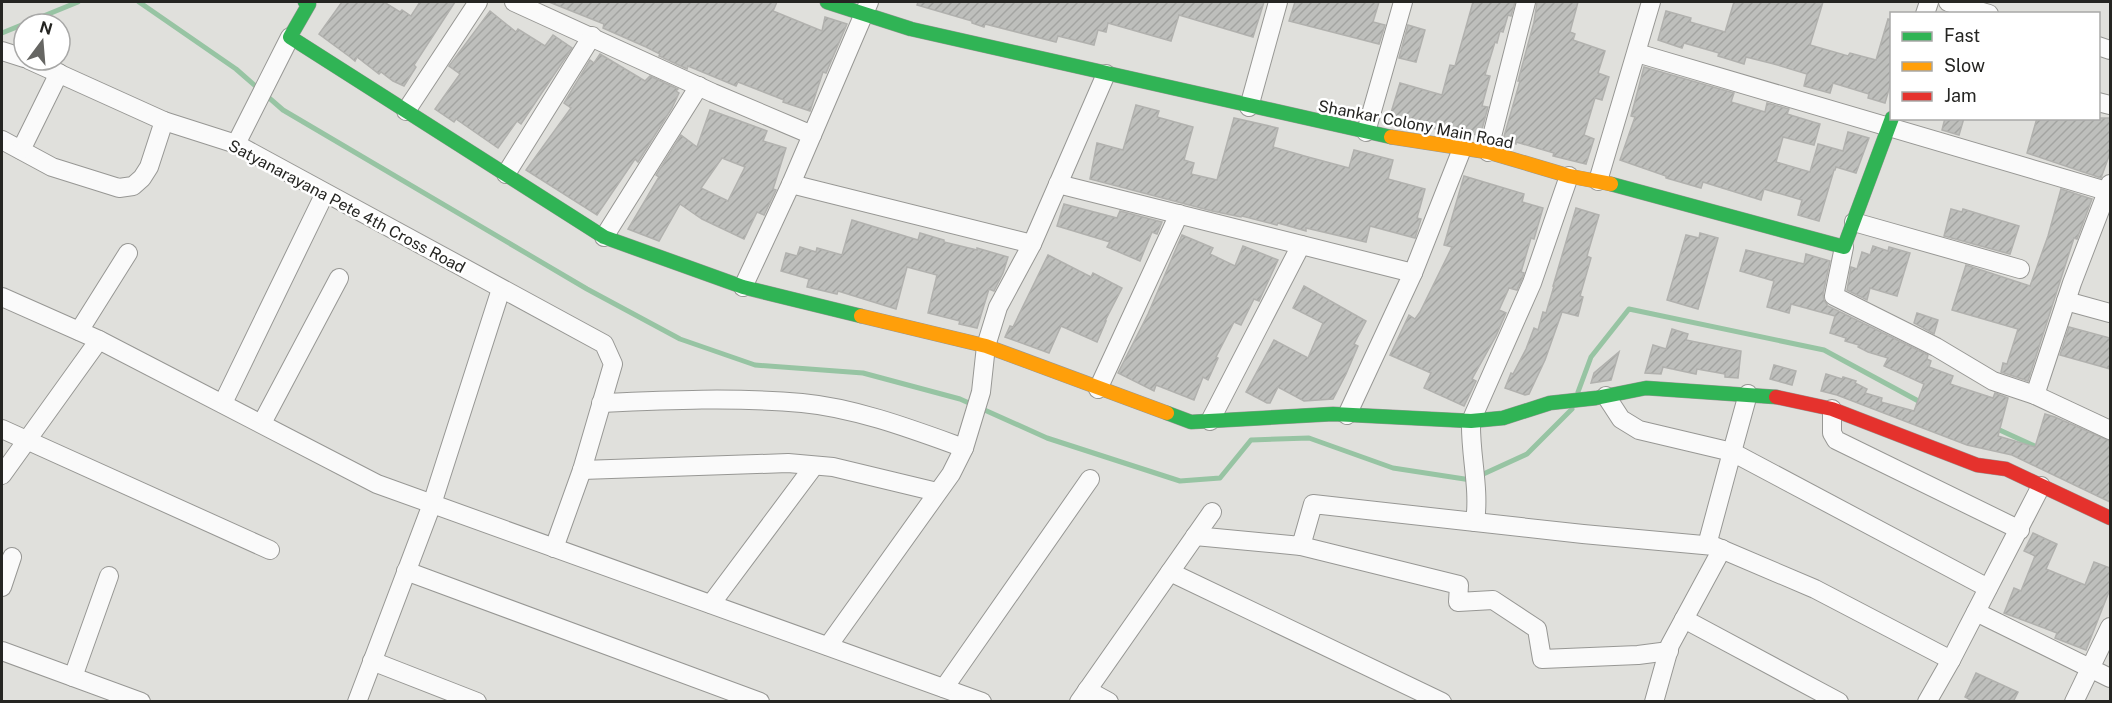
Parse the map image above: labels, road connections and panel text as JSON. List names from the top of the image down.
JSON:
{
  "streets": {
    "street": ["Shankar Colony Main Road", "Satyanarayana Pete 4th Cross Road"]
  },
  "legend": ["Fast", "Slow", "Jam"],
  "north": "top"
}
